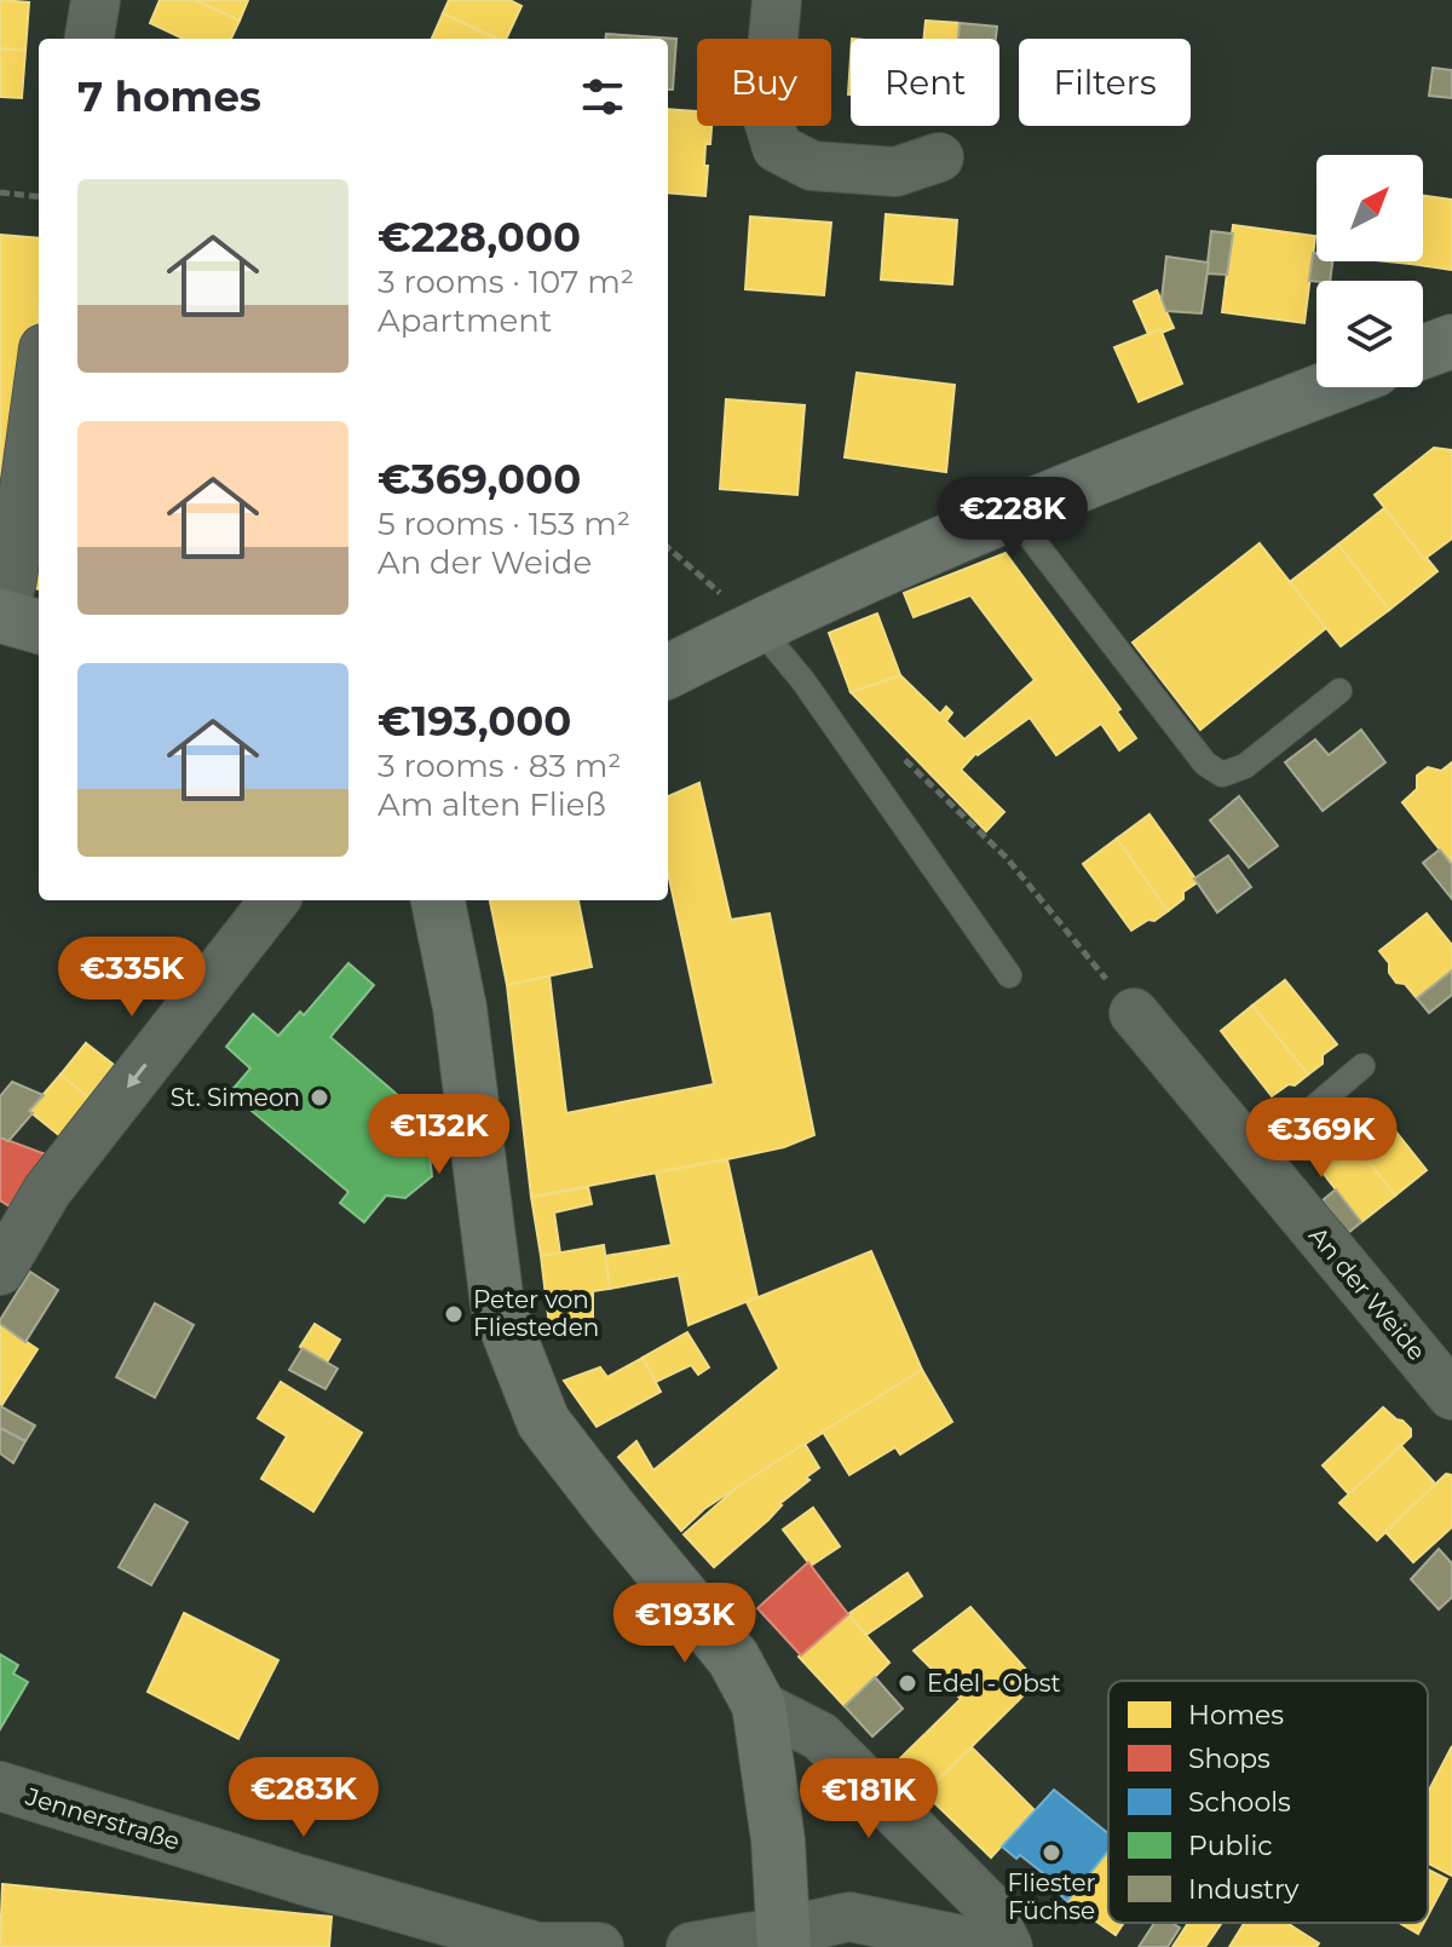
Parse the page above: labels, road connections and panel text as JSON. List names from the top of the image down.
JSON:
{
  "streets": {
    "street": ["An der Weide", "Jennerstraße"]
  },
  "places": [
    "St. Simeon",
    "Peter von Fliesteden",
    "Edel - Obst",
    "Fliester Füchse"
  ],
  "legend": [
    "Homes",
    "Shops",
    "Schools",
    "Public",
    "Industry"
  ],
  "north": "top right",
  "page": {
    "chip": ["Buy", "Rent", "Filters"],
    "heading": "7 homes",
    "list": [
      {
        "name": "€228,000",
        "note": "3 rooms · 107 m² · Apartment"
      },
      {
        "name": "€369,000",
        "note": "5 rooms · 153 m² · An der Weide"
      },
      {
        "name": "€193,000",
        "note": "3 rooms · 83 m² · Am alten Fließ"
      }
    ],
    "price": [
      "€228K",
      "€335K",
      "€132K",
      "€369K",
      "€193K",
      "€283K",
      "€181K"
    ]
  }
}
